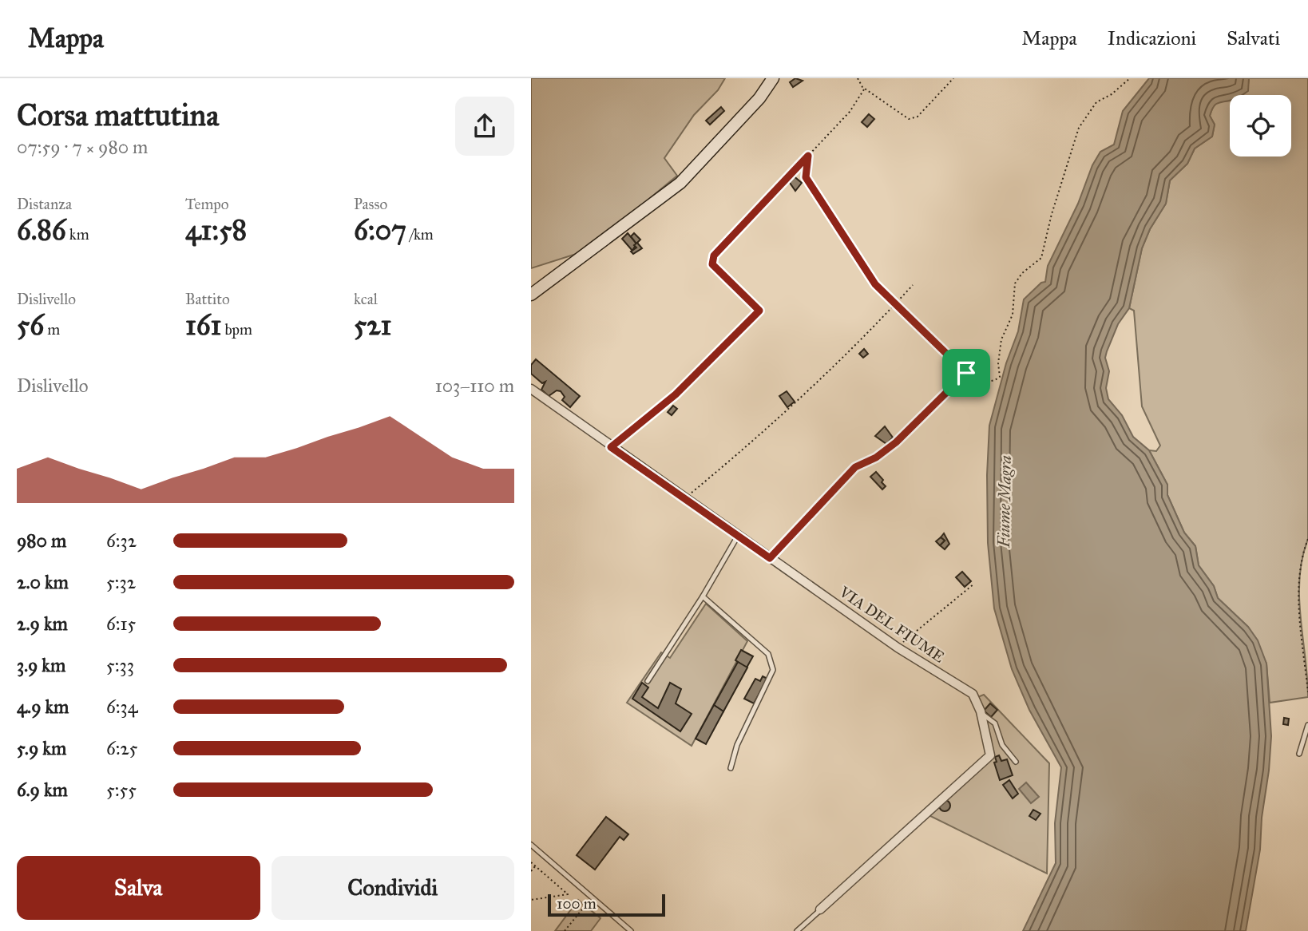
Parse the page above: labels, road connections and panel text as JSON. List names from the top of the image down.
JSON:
{
  "streets": {
    "street": ["VIA DEL FIUME"]
  },
  "water": ["Fiume Magra"],
  "scale_bar": "100 m",
  "page": {
    "header": "Mappa",
    "nav": ["Mappa", "Indicazioni", "Salvati"],
    "heading": ["Corsa mattutina", "07:59 · 7 × 980 m"],
    "stats": [
      ["Distanza", "6.86 km"],
      ["Tempo", "41:58"],
      ["Passo", "6:07 /km"],
      ["Dislivello", "56 m"],
      ["Battito", "161 bpm"],
      ["kcal", "521"]
    ],
    "chart": ["Dislivello", "103–110 m"],
    "list": [
      {
        "name": "980 m",
        "note": "6:32"
      },
      {
        "name": "2.0 km",
        "note": "5:32"
      },
      {
        "name": "2.9 km",
        "note": "6:15"
      },
      {
        "name": "3.9 km",
        "note": "5:33"
      },
      {
        "name": "4.9 km",
        "note": "6:34"
      },
      {
        "name": "5.9 km",
        "note": "6:25"
      },
      {
        "name": "6.9 km",
        "note": "5:55"
      }
    ],
    "buttons": ["Salva", "Condividi"],
    "scale": "100 m"
  }
}
